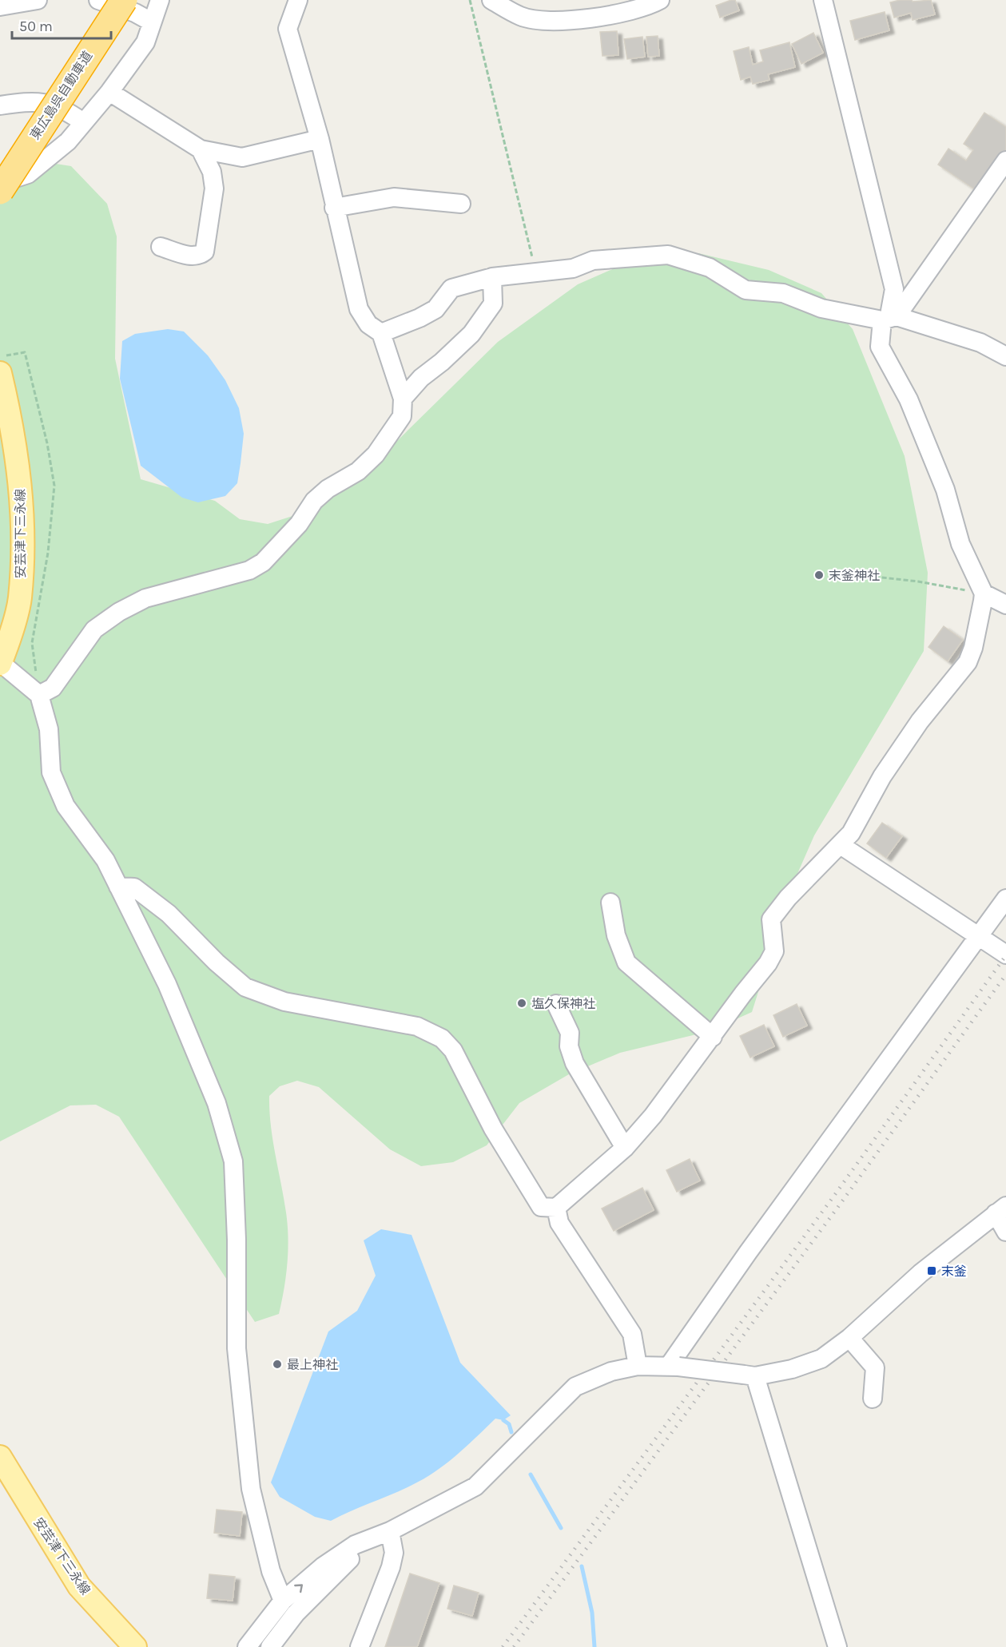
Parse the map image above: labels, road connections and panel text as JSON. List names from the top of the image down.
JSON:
{
  "streets": {
    "highway": ["東広島呉自動車道"],
    "main road": ["安芸津下三永線"]
  },
  "places": {
    "other": ["末釜神社", "塩久保神社", "最上神社"],
    "transit": ["末釜"]
  },
  "scale_bar": "50 m"
}
